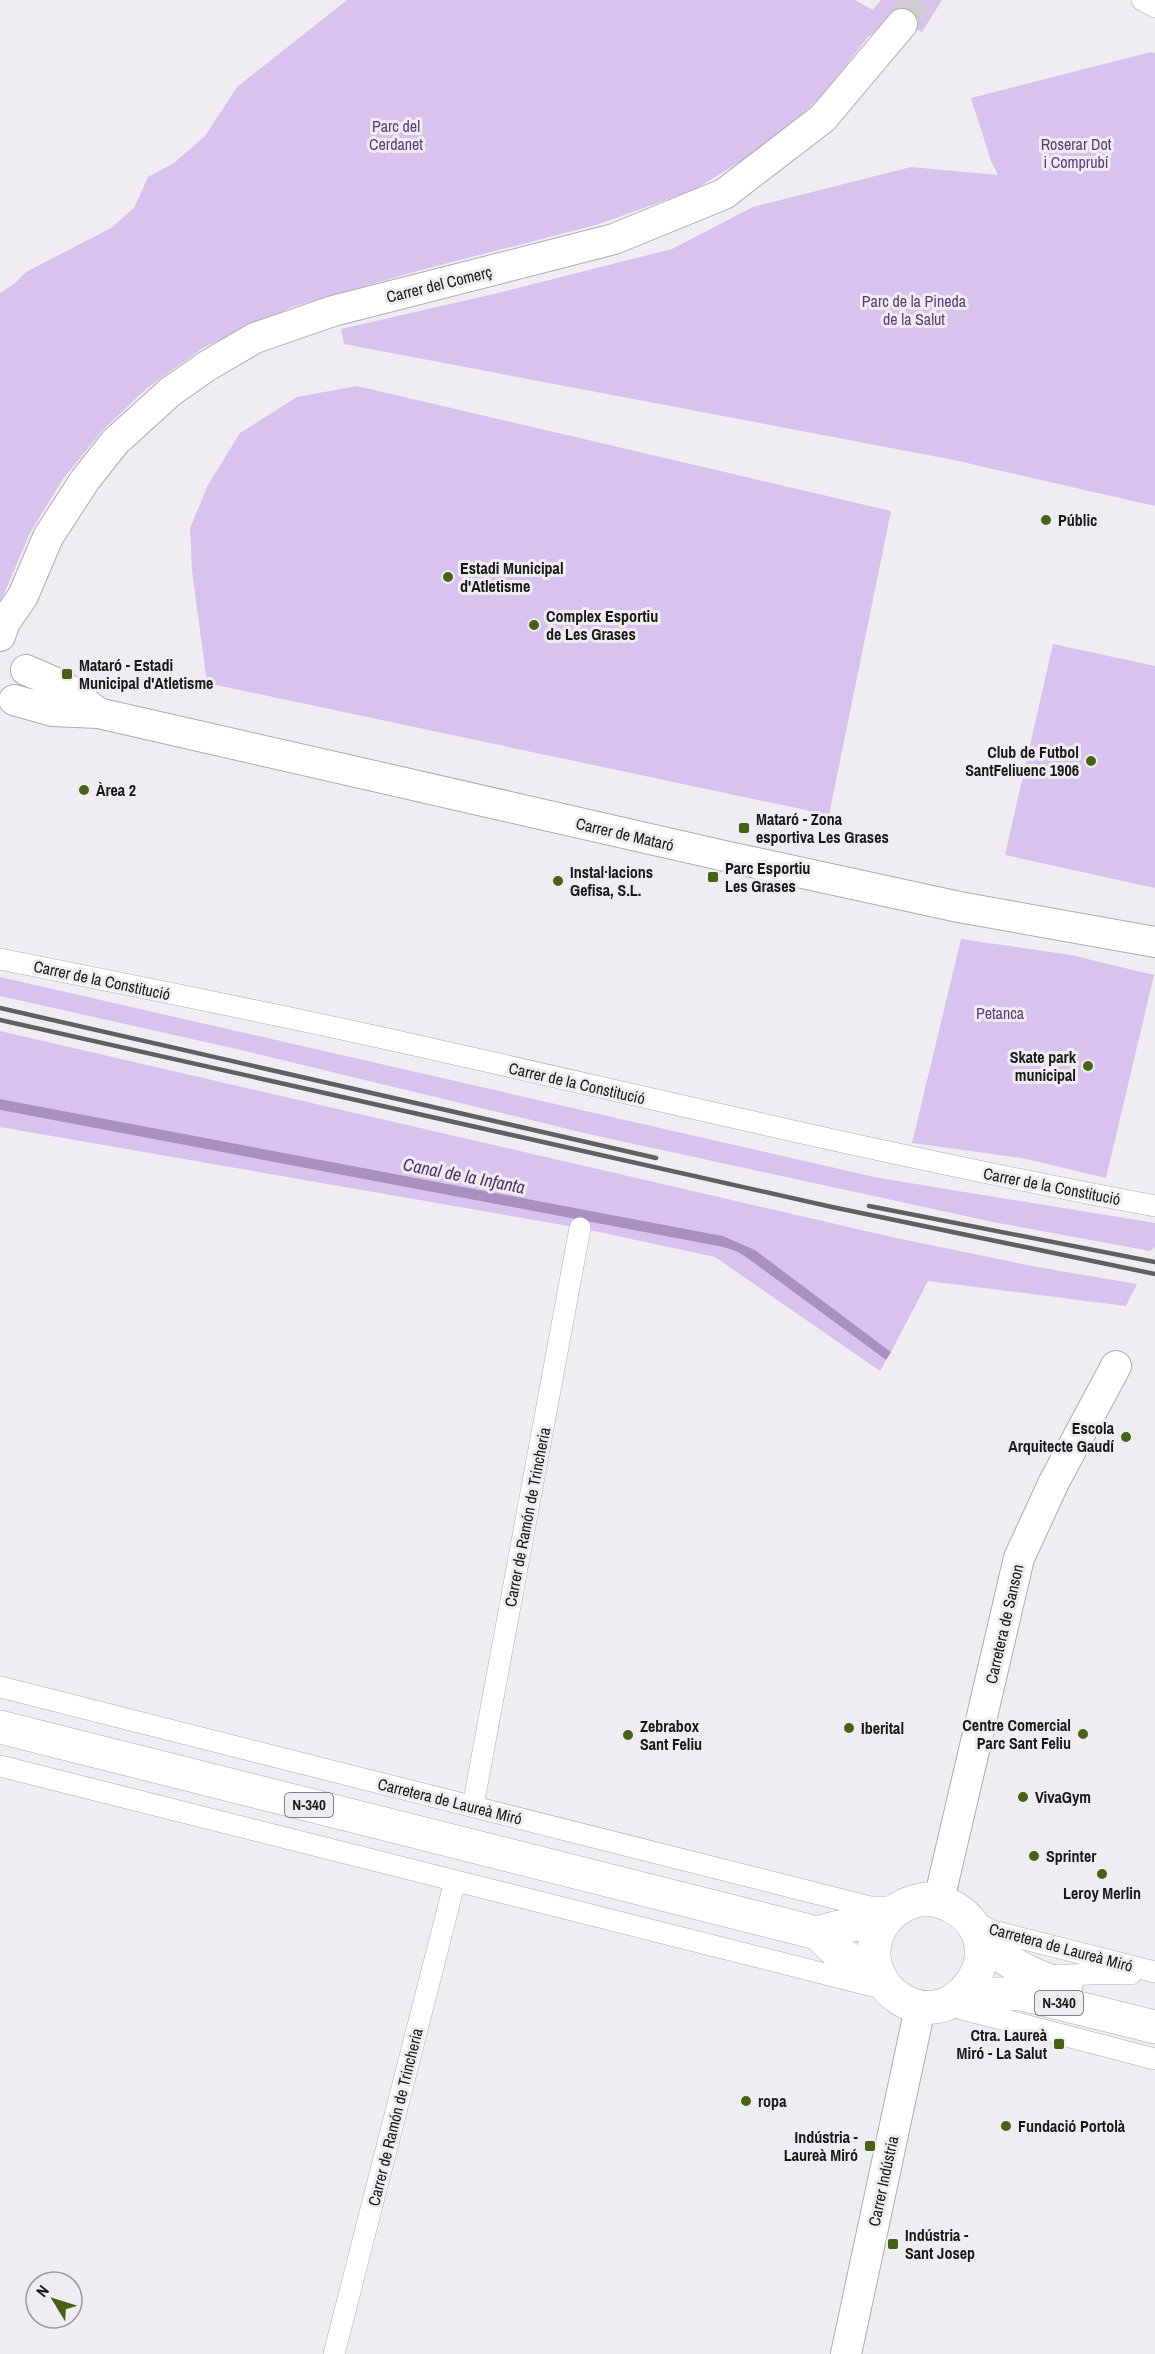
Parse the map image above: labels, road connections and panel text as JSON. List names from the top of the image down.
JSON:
{
  "streets": {
    "main road": ["Carretera de Laureà Miró", "N-340"],
    "street": [
      "Carrer del Comerç",
      "Carrer de Mataró",
      "Carrer de la Constitució",
      "Carrer de Ramón de Trincheria",
      "Carretera de Sanson",
      "Carrer Indústria"
    ]
  },
  "crossings": [
    ["Carrer del Comerç", "Carrer de Mataró"],
    ["Carrer de Ramón de Trincheria", "Carretera de Laureà Miró"],
    ["Carretera de Sanson", "Carretera de Laureà Miró"],
    ["Carretera de Sanson", "N-340"],
    ["Carretera de Sanson", "Carrer Indústria"],
    ["Carretera de Laureà Miró", "N-340"],
    ["Carretera de Laureà Miró", "Carrer Indústria"],
    ["N-340", "Carrer Indústria"]
  ],
  "water": ["Canal de la Infanta"],
  "parks": [
    "Parc del Cerdanet",
    "Roserar Dot i Comprubí",
    "Parc de la Pineda de la Salut",
    "Petanca"
  ],
  "places": {
    "other": [
      "Públic",
      "Estadi Municipal d'Atletisme",
      "Complex Esportiu de Les Grases",
      "Club de Futbol SantFeliuenc 1906",
      "Àrea 2",
      "Instal·lacions Gefisa, S.L.",
      "Skate park municipal",
      "Escola Arquitecte Gaudí",
      "Iberital",
      "Centre Comercial Parc Sant Feliu",
      "Zebrabox Sant Feliu",
      "VivaGym",
      "Sprinter",
      "Leroy Merlin",
      "ropa",
      "Fundació Portolà"
    ],
    "transit": [
      "Mataró - Estadi Municipal d'Atletisme",
      "Mataró - Zona esportiva Les Grases",
      "Parc Esportiu Les Grases",
      "Ctra. Laureà Miró - La Salut",
      "Indústria - Laureà Miró",
      "Indústria - Sant Josep"
    ]
  },
  "north": "top left"
}
